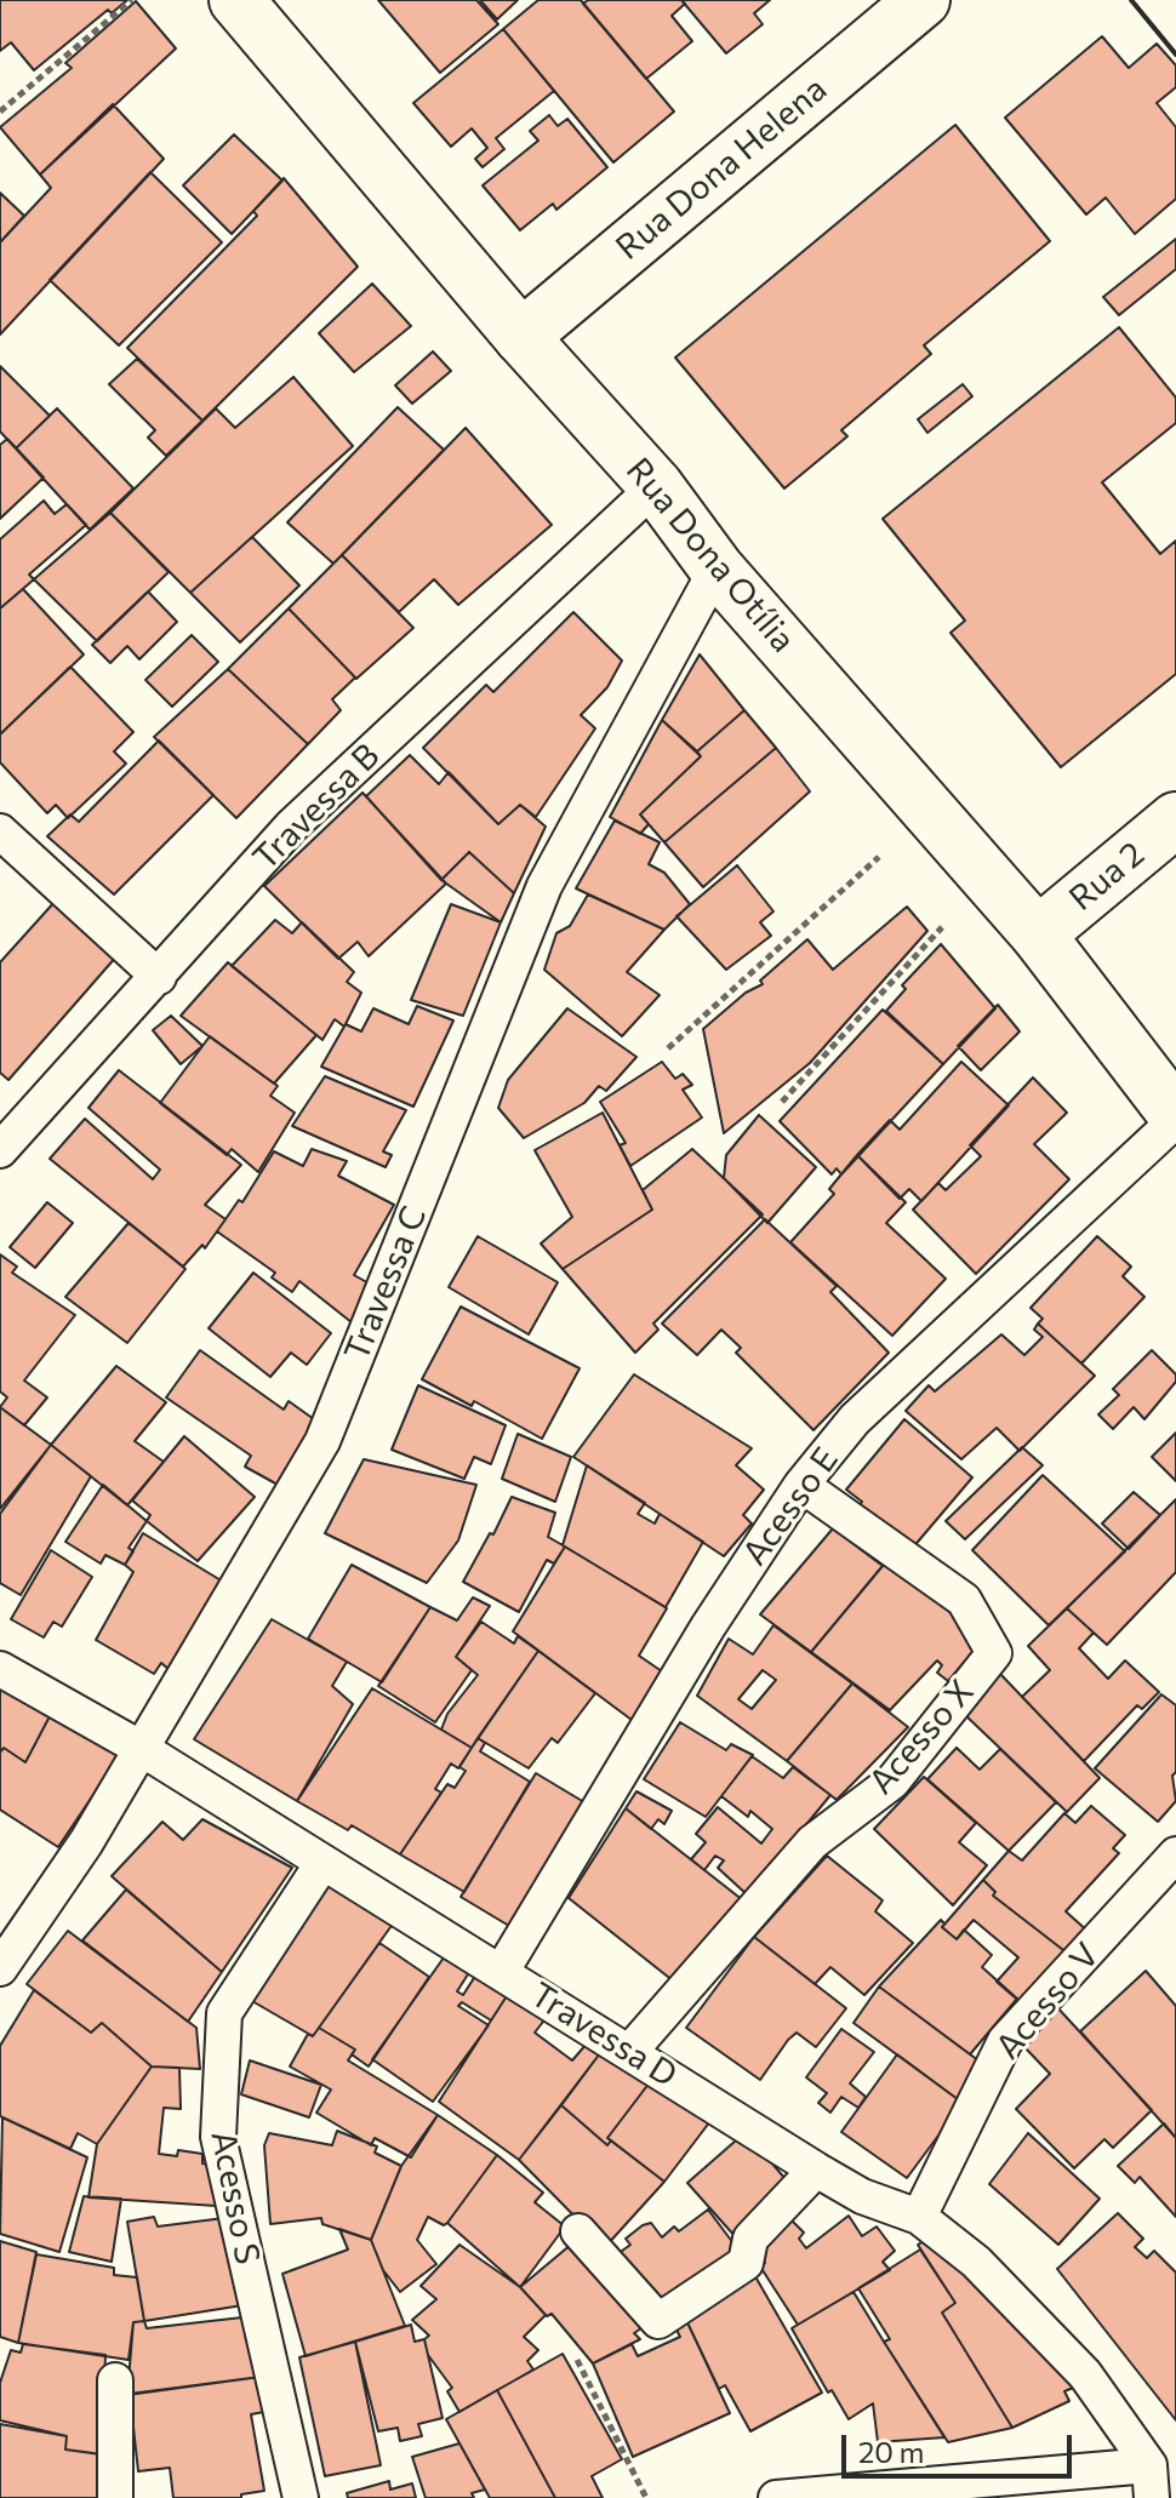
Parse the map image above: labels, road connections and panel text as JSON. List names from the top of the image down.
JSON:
{
  "streets": {
    "street": ["Rua Dona Helena", "Rua Dona Otília", "Rua 2"],
    "lane": [
      "Travessa B",
      "Travessa C",
      "Acesso E",
      "Acesso X",
      "Acesso V",
      "Travessa D",
      "Acesso S"
    ]
  },
  "crossings": [
    ["Rua Dona Helena", "Rua Dona Otília"],
    ["Rua Dona Otília", "Travessa B"],
    ["Rua Dona Otília", "Rua 2"],
    ["Rua Dona Otília", "Travessa C"],
    ["Rua Dona Otília", "Acesso E"],
    ["Travessa C", "Travessa D"],
    ["Acesso E", "Acesso X"],
    ["Acesso E", "Travessa D"],
    ["Acesso X", "Travessa D"],
    ["Acesso V", "Travessa D"],
    ["Travessa D", "Acesso S"]
  ],
  "scale_bar": "20 m"
}
